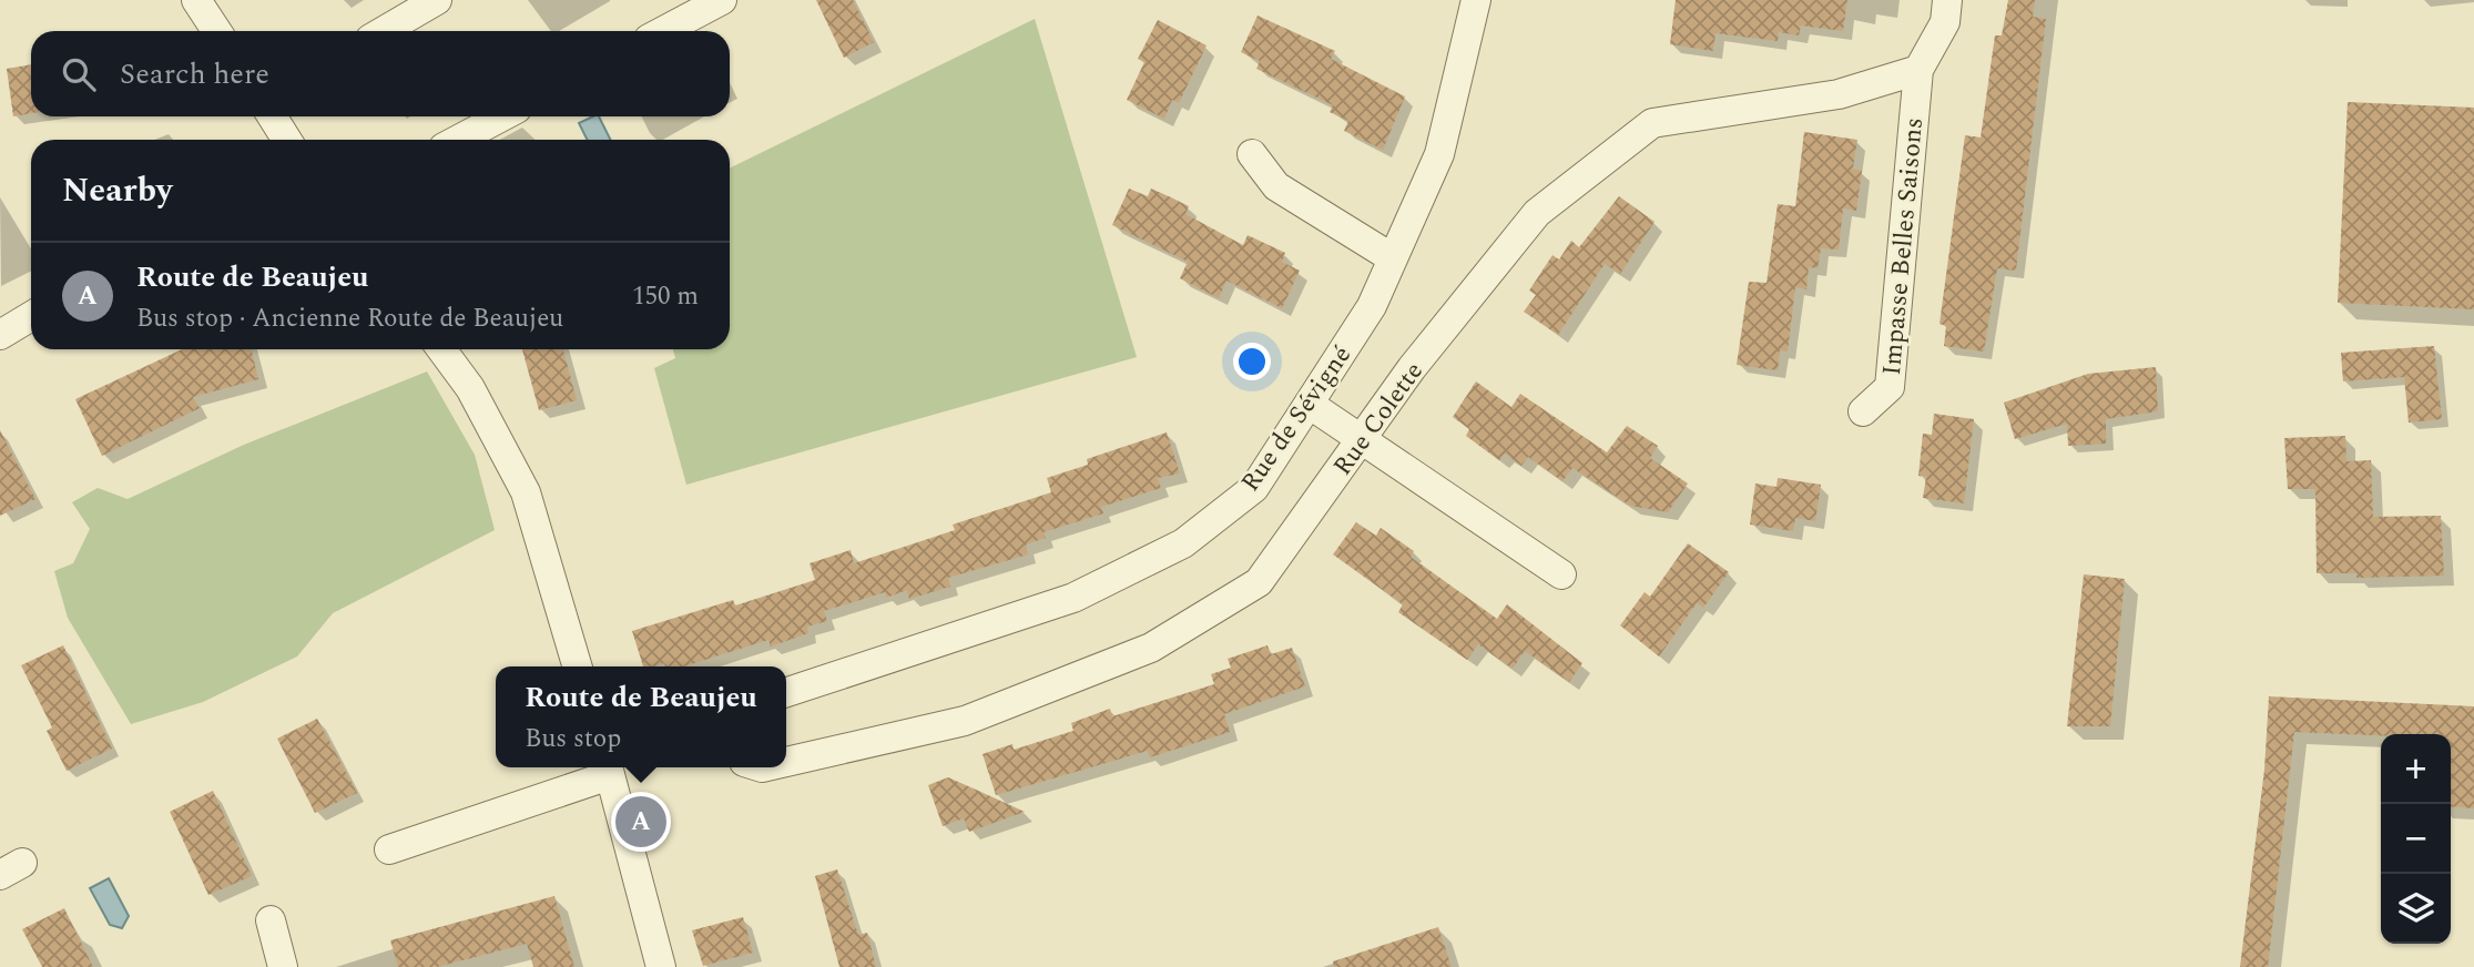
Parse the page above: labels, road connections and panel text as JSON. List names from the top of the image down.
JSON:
{
  "streets": {
    "street": ["Impasse Belles Saisons", "Rue de Sévigné", "Rue Colette"]
  },
  "crossings": [
    ["Impasse Belles Saisons", "Rue Colette"]
  ],
  "page": {
    "search": "Search here",
    "heading": "Nearby",
    "list": [
      {
        "mark": "A",
        "name": "Route de Beaujeu",
        "note": "Bus stop · Ancienne Route de Beaujeu",
        "value": "150 m"
      }
    ],
    "popup": ["Route de Beaujeu", "Bus stop"],
    "map_buttons": ["+", "−"],
    "pins": "A"
  }
}
